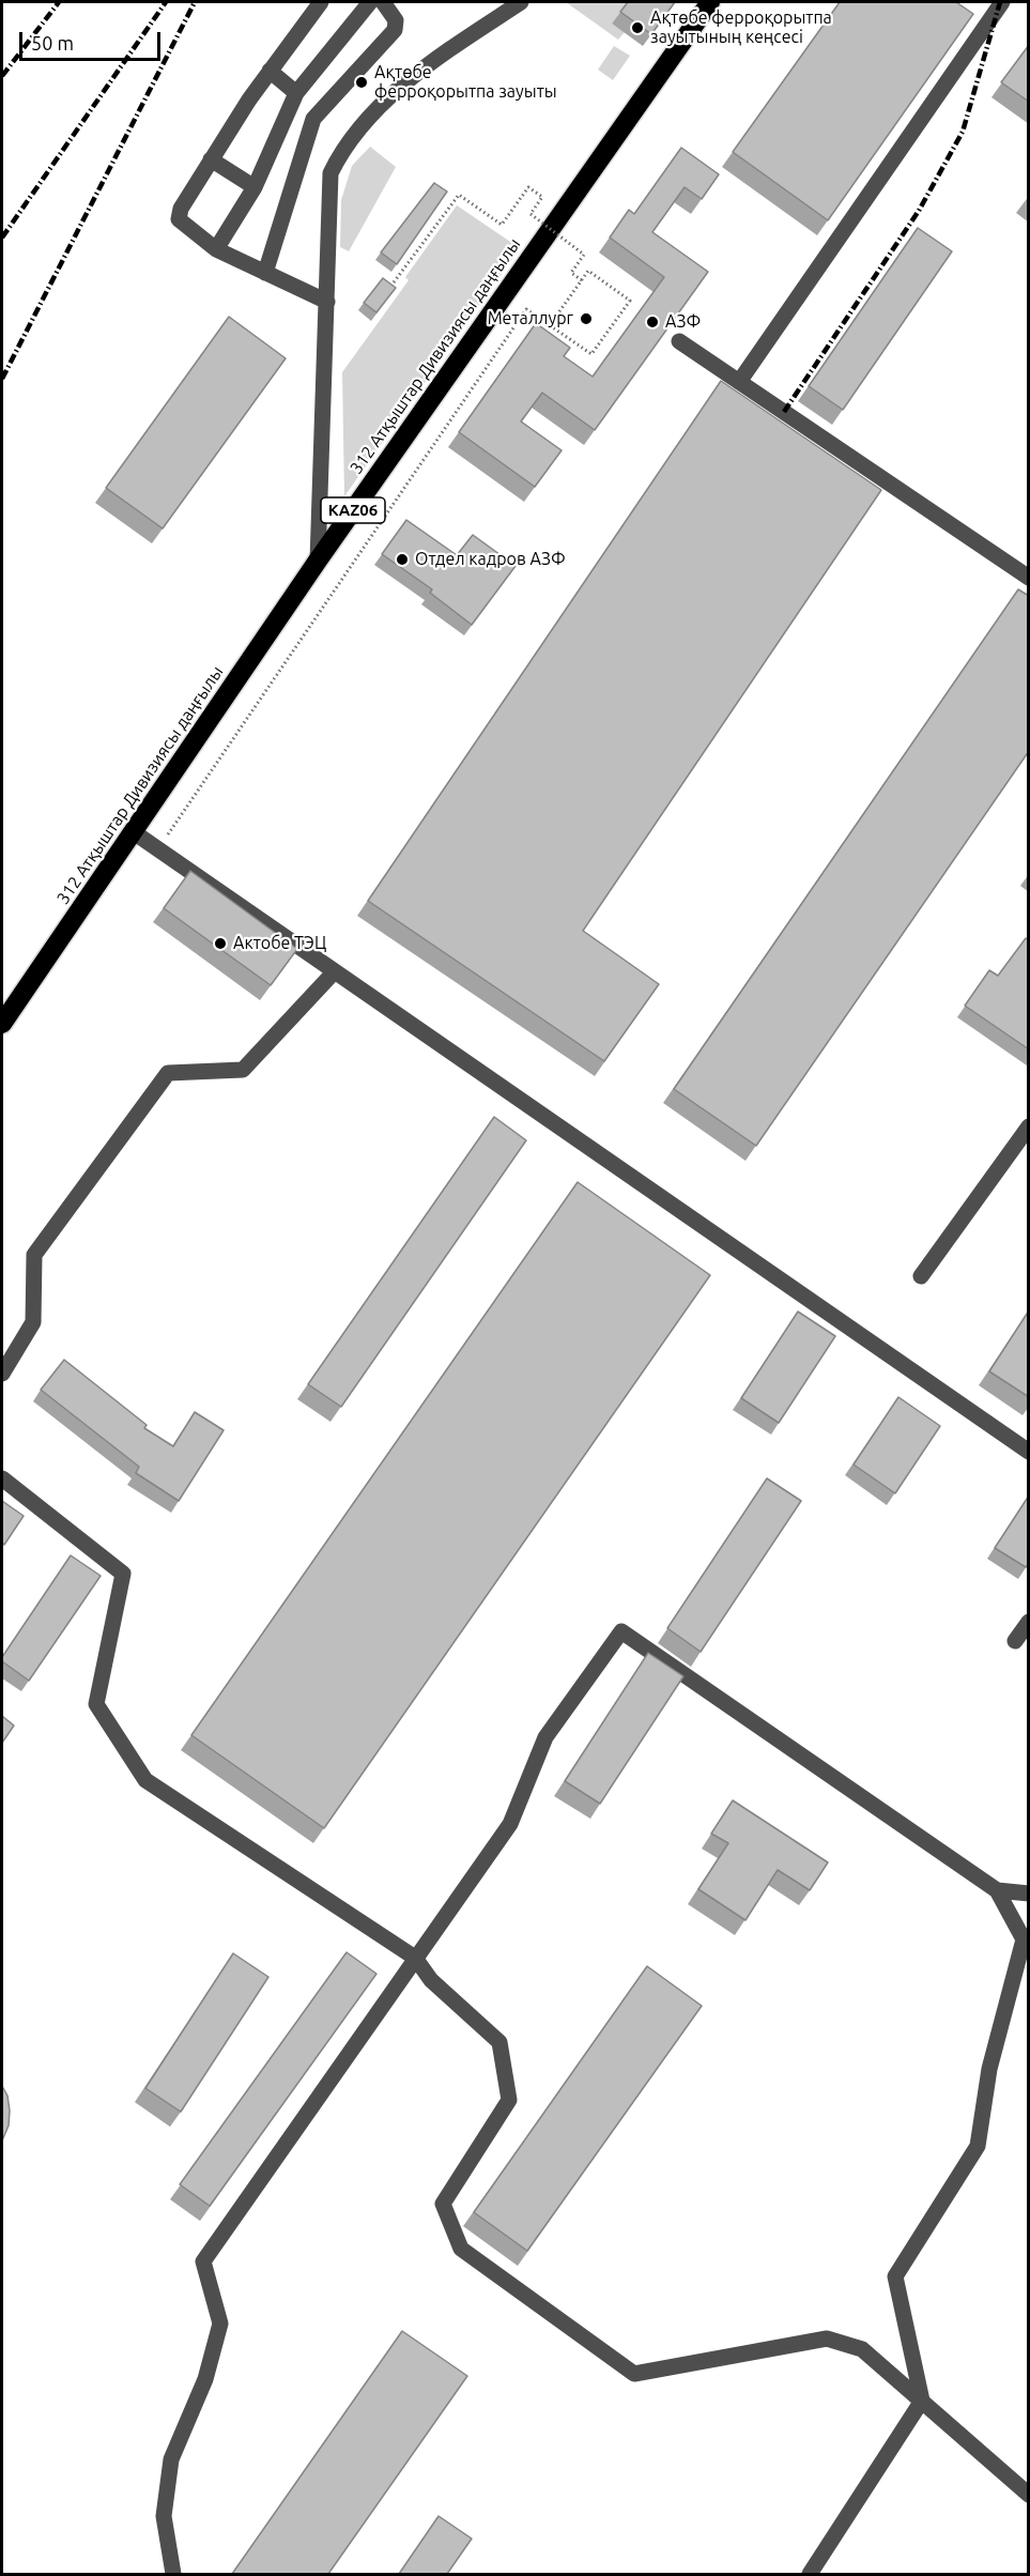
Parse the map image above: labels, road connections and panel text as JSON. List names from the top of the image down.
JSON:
{
  "streets": {
    "highway": ["312 Атқыштар Дивизиясы даңғылы", "KАZ06"]
  },
  "places": [
    "Ақтөбе ферроқорытпа зауытының кеңсесі",
    "Ақтөбе ферроқорытпа зауыты",
    "Металлург",
    "АЗФ",
    "Отдел кадров АЗФ",
    "Актобе ТЭЦ"
  ],
  "scale_bar": "50 m"
}
